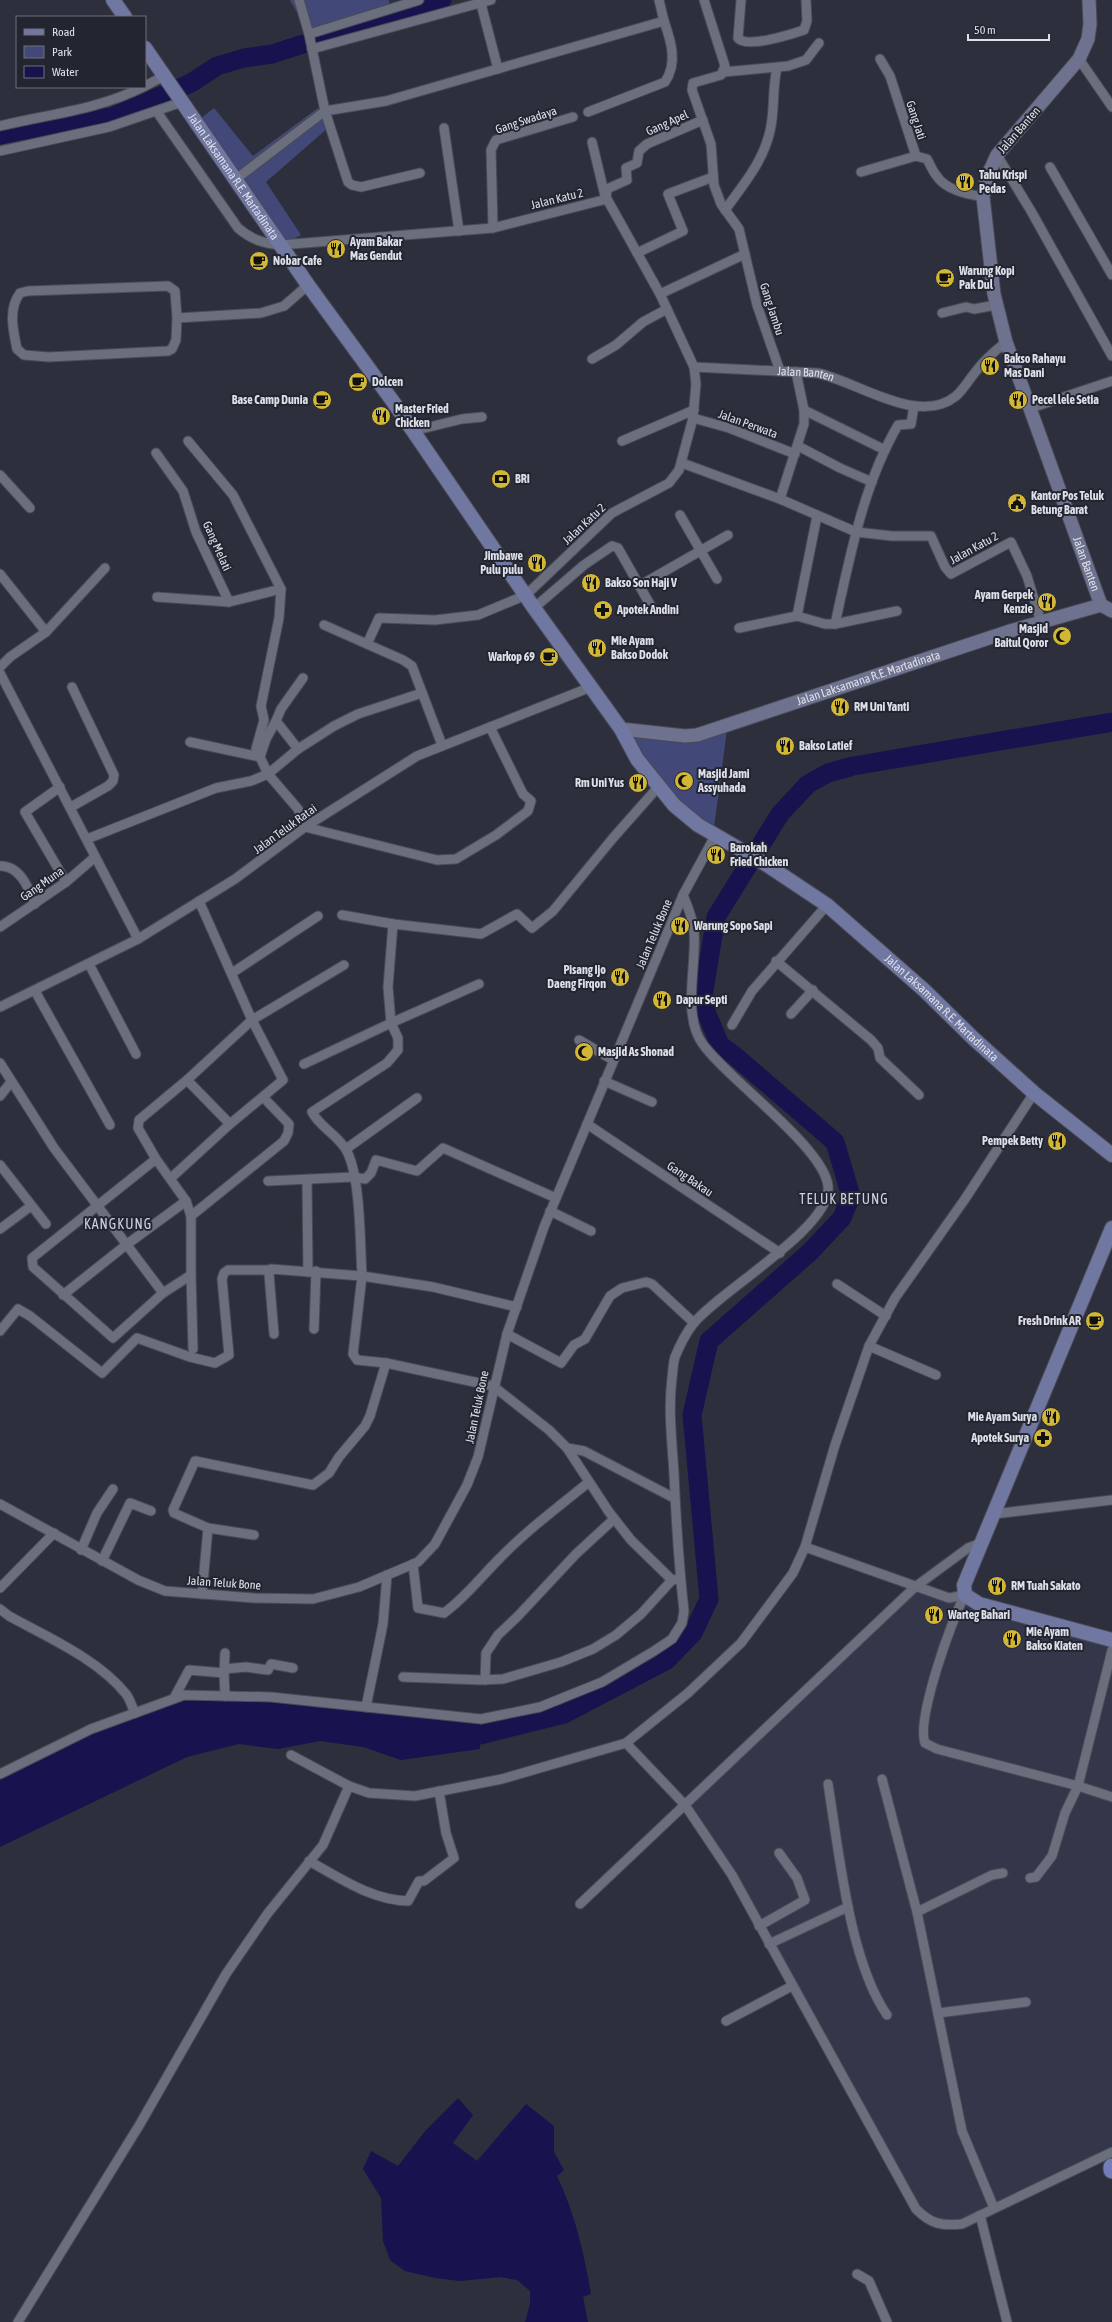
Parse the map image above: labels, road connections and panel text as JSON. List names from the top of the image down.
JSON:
{
  "streets": {
    "main road": ["Jalan Laksamana R.E. Martadinata"],
    "street": [
      "Gang Swadaya",
      "Gang Jati",
      "Gang Apel",
      "Jalan Banten",
      "Jalan Katu 2",
      "Gang Jambu",
      "Jalan Perwata",
      "Gang Melati",
      "Jalan Teluk Ratai",
      "Gang Muna",
      "Jalan Teluk Bone",
      "Gang Bakau"
    ]
  },
  "crossings": [
    ["Gang Swadaya", "Jalan Katu 2"],
    ["Gang Jati", "Jalan Banten"],
    ["Gang Apel", "Jalan Katu 2"],
    ["Gang Apel", "Gang Jambu"],
    ["Jalan Banten", "Jalan Laksamana R.E. Martadinata"],
    ["Jalan Banten", "Jalan Katu 2"],
    ["Jalan Banten", "Gang Jambu"],
    ["Jalan Laksamana R.E. Martadinata", "Jalan Katu 2"],
    ["Jalan Laksamana R.E. Martadinata", "Jalan Teluk Ratai"],
    ["Jalan Laksamana R.E. Martadinata", "Jalan Teluk Bone"],
    ["Jalan Katu 2", "Jalan Perwata"],
    ["Jalan Teluk Bone", "Gang Bakau"]
  ],
  "districts": ["TELUK BETUNG", "KANGKUNG"],
  "places": {
    "restaurant": [
      "Tahu Krispi Pedas",
      "Ayam Bakar Mas Gendut",
      "Bakso Rahayu Mas Dani",
      "Pecel lele Setia",
      "Master Fried Chicken",
      "Jimbawe Pulu pulu",
      "Bakso Son Haji V",
      "Ayam Gerpek Kenzie",
      "Mie Ayam Bakso Dodok",
      "RM Uni Yanti",
      "Bakso Latief",
      "Rm Uni Yus",
      "Barokah Fried Chicken",
      "Warung Sopo Sapi",
      "Pisang Ijo Daeng Firqon",
      "Dapur Septi",
      "Pempek Betty",
      "Mie Ayam Surya",
      "RM Tuah Sakato",
      "Warteg Bahari",
      "Mie Ayam Bakso Kiaten"
    ],
    "cafe": [
      "Nobar Cafe",
      "Warung Kopi Pak Dul",
      "Dolcen",
      "Base Camp Dunia",
      "Warkop 69",
      "Fresh Drink AR"
    ],
    "bank": ["BRI"],
    "public building": ["Kantor Pos Teluk Betung Barat"],
    "pharmacy": ["Apotek Andini", "Apotek Surya"],
    "mosque": ["Masjid Baitul Qoror", "Masjid Jami Assyuhada", "Masjid As Shonad"]
  },
  "legend": ["Road", "Park", "Water"],
  "scale_bar": "50 m"
}
